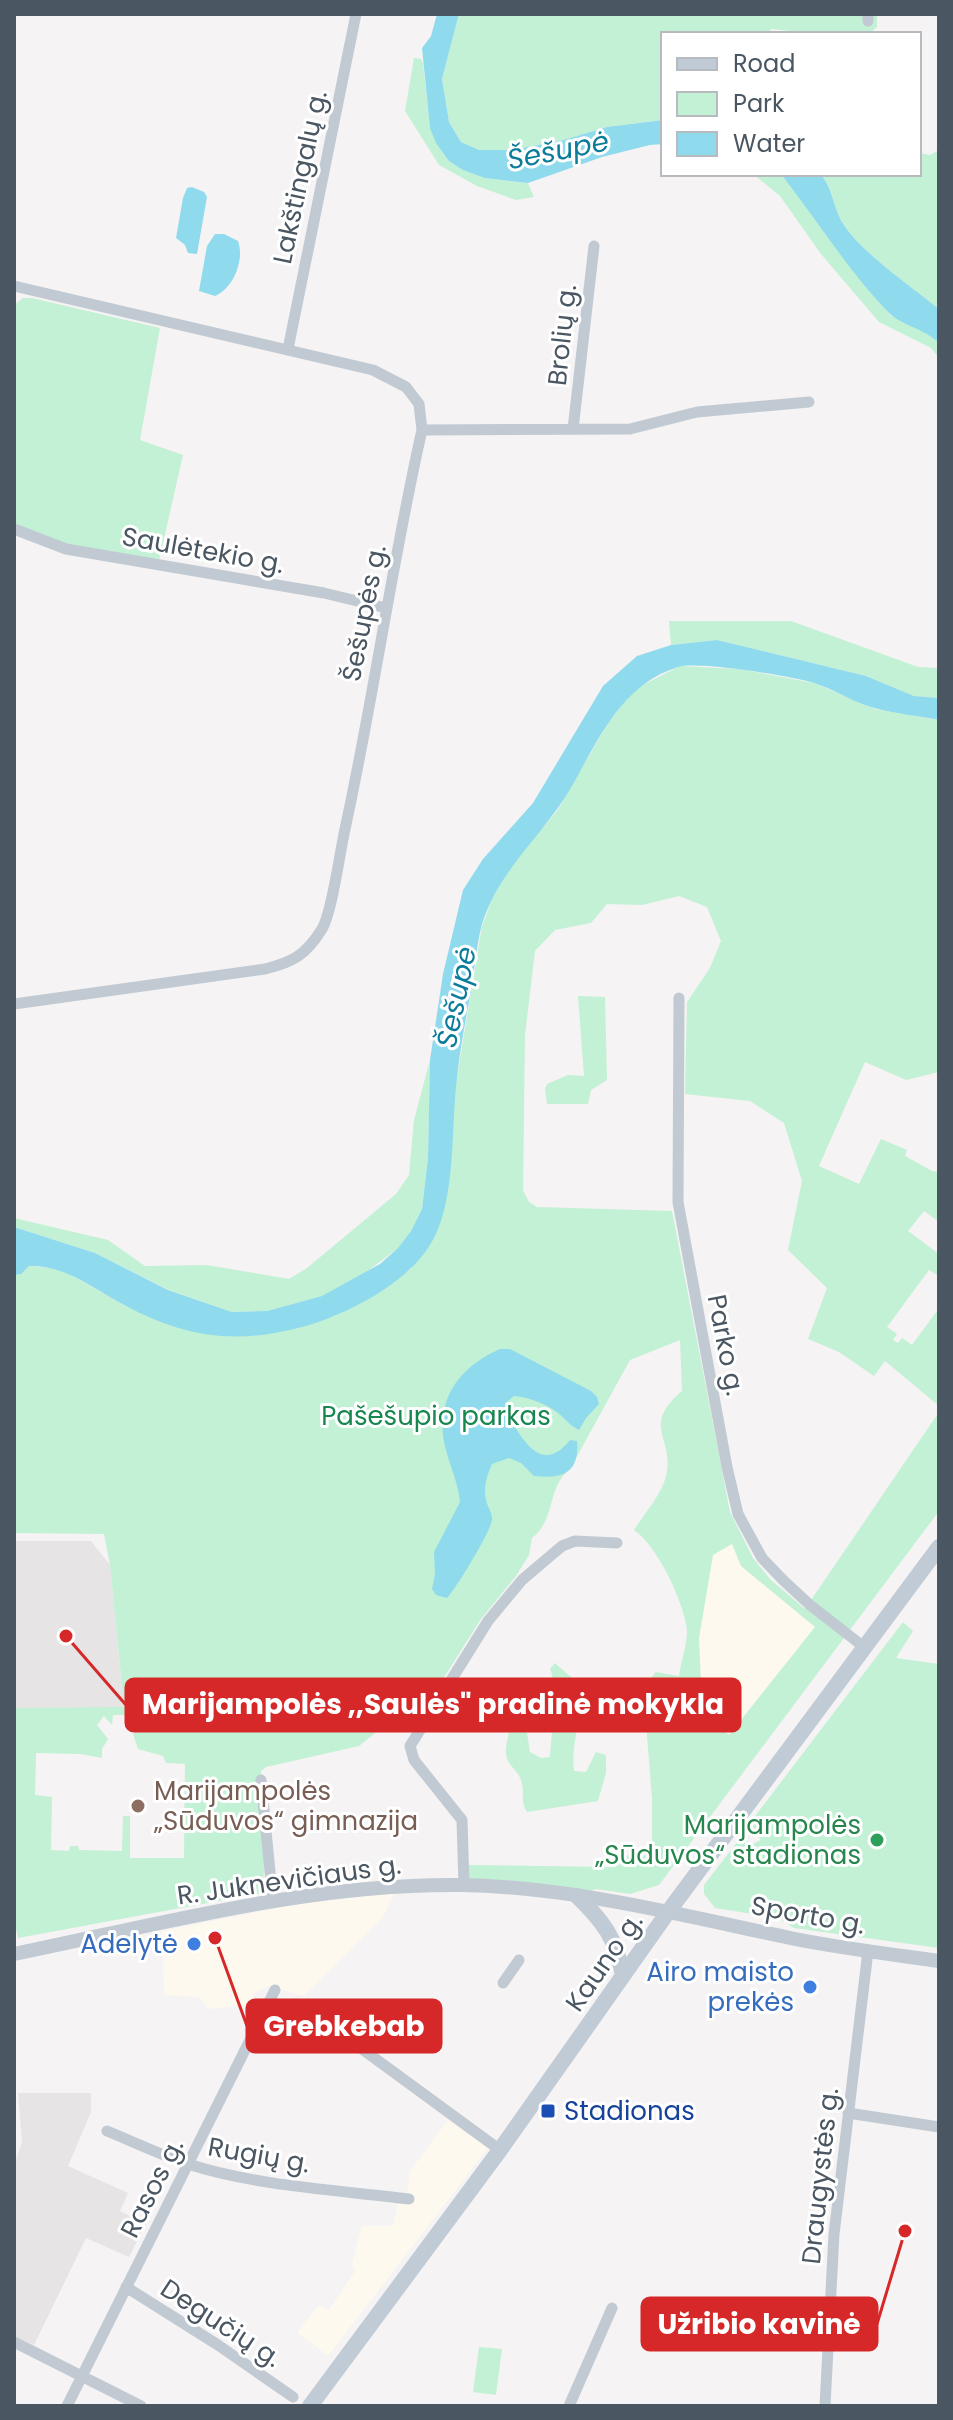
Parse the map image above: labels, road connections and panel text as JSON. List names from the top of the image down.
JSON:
{
  "streets": {
    "main road": ["Kauno g."],
    "street": [
      "Lakštingalų g.",
      "Brolių g.",
      "Saulėtekio g.",
      "Šešupės g.",
      "Parko g.",
      "R. Juknevičiaus g.",
      "Sporto g.",
      "Rugių g.",
      "Draugystės g.",
      "Rasos g.",
      "Degučių g."
    ]
  },
  "crossings": [
    ["Lakštingalų g.", "Šešupės g."],
    ["Saulėtekio g.", "Šešupės g."],
    ["Parko g.", "Kauno g."],
    ["R. Juknevičiaus g.", "Sporto g."],
    ["R. Juknevičiaus g.", "Kauno g."],
    ["Sporto g.", "Kauno g."],
    ["Sporto g.", "Draugystės g."],
    ["Rugių g.", "Rasos g."],
    ["Rasos g.", "Degučių g."]
  ],
  "water": ["Šešupė"],
  "parks": ["Pašešupio parkas"],
  "places": {
    "other": [
      "Marijampolės ,,Saulės\" pradinė mokykla",
      "Marijampolės „Sūduvos“ gimnazija",
      "Marijampolės „Sūduvos“ stadionas",
      "Grebkebab",
      "Adelytė",
      "Airo maisto prekės",
      "Užribio kavinė"
    ],
    "transit": ["Stadionas"]
  },
  "legend": ["Road", "Park", "Water"]
}
